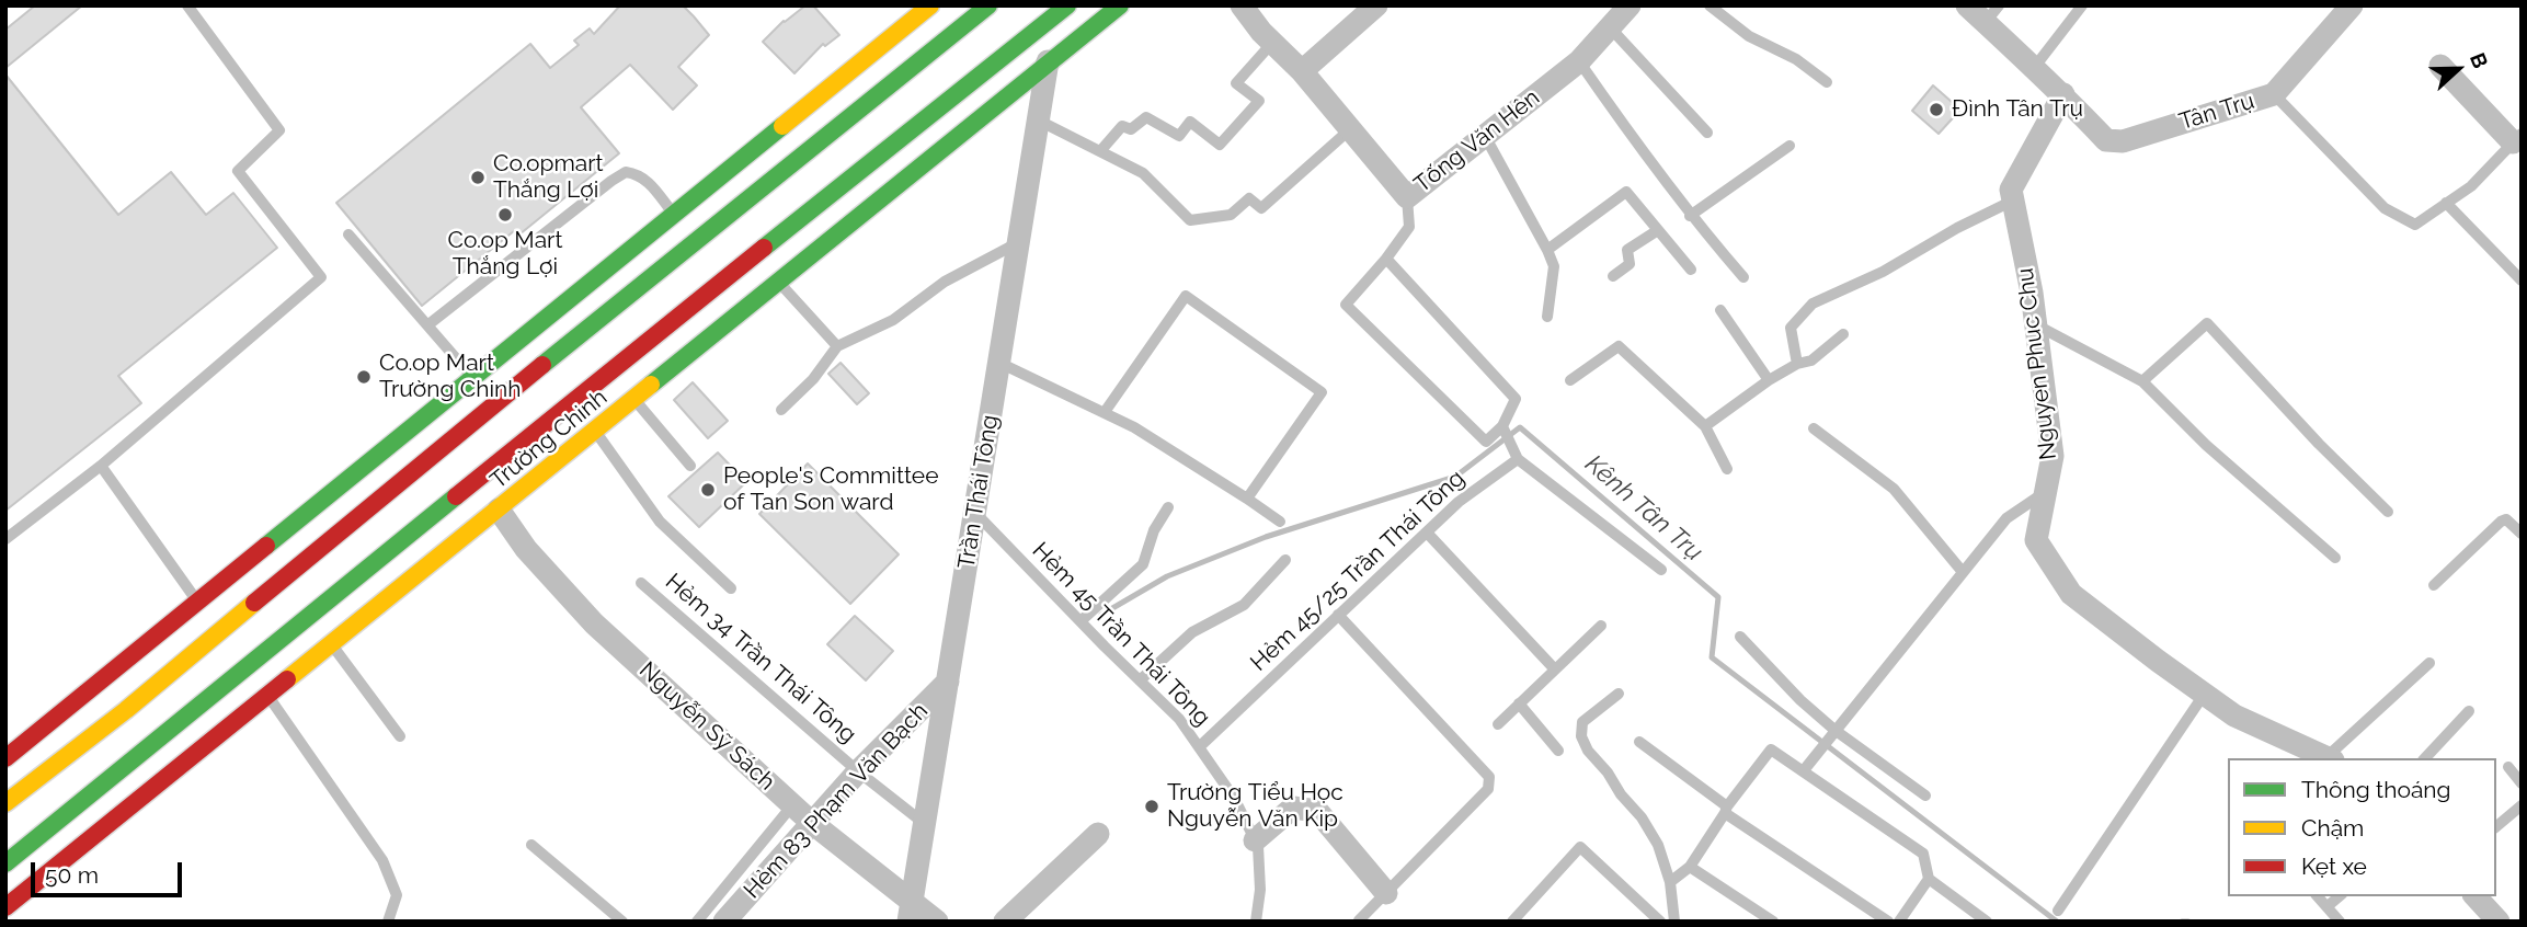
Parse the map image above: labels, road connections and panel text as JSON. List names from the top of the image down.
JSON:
{
  "streets": {
    "main road": ["Trường Chinh"],
    "street": [
      "Tân Trụ",
      "Tống Văn Hên",
      "Nguyen Phuc Chu",
      "Trần Thái Tông",
      "Nguyễn Sỹ Sách",
      "Hẻm 83 Phạm Văn Bạch"
    ],
    "lane": ["Hẻm 45/25 Trần Thái Tông", "Hẻm 45 Trần Thái Tông", "Hẻm 34 Trần Thái Tông"]
  },
  "crossings": [
    ["Tân Trụ", "Nguyen Phuc Chu"],
    ["Trường Chinh", "Trần Thái Tông"],
    ["Trường Chinh", "Nguyễn Sỹ Sách"],
    ["Trần Thái Tông", "Hẻm 45 Trần Thái Tông"],
    ["Trần Thái Tông", "Hẻm 34 Trần Thái Tông"],
    ["Trần Thái Tông", "Nguyễn Sỹ Sách"],
    ["Trần Thái Tông", "Hẻm 83 Phạm Văn Bạch"],
    ["Hẻm 45/25 Trần Thái Tông", "Hẻm 45 Trần Thái Tông"],
    ["Hẻm 34 Trần Thái Tông", "Hẻm 83 Phạm Văn Bạch"],
    ["Nguyễn Sỹ Sách", "Hẻm 83 Phạm Văn Bạch"]
  ],
  "water": ["Kênh Tân Trụ"],
  "places": [
    "Đình Tân Trụ",
    "Co.opmart Thắng Lợi",
    "Co.op Mart Thắng Lợi",
    "Co.op Mart Trường Chinh",
    "People's Committee of Tan Son ward",
    "Trường Tiểu Học Nguyễn Văn Kip"
  ],
  "legend": ["Thông thoáng", "Chậm", "Kẹt xe"],
  "scale_bar": "50 m",
  "north": "right"
}
